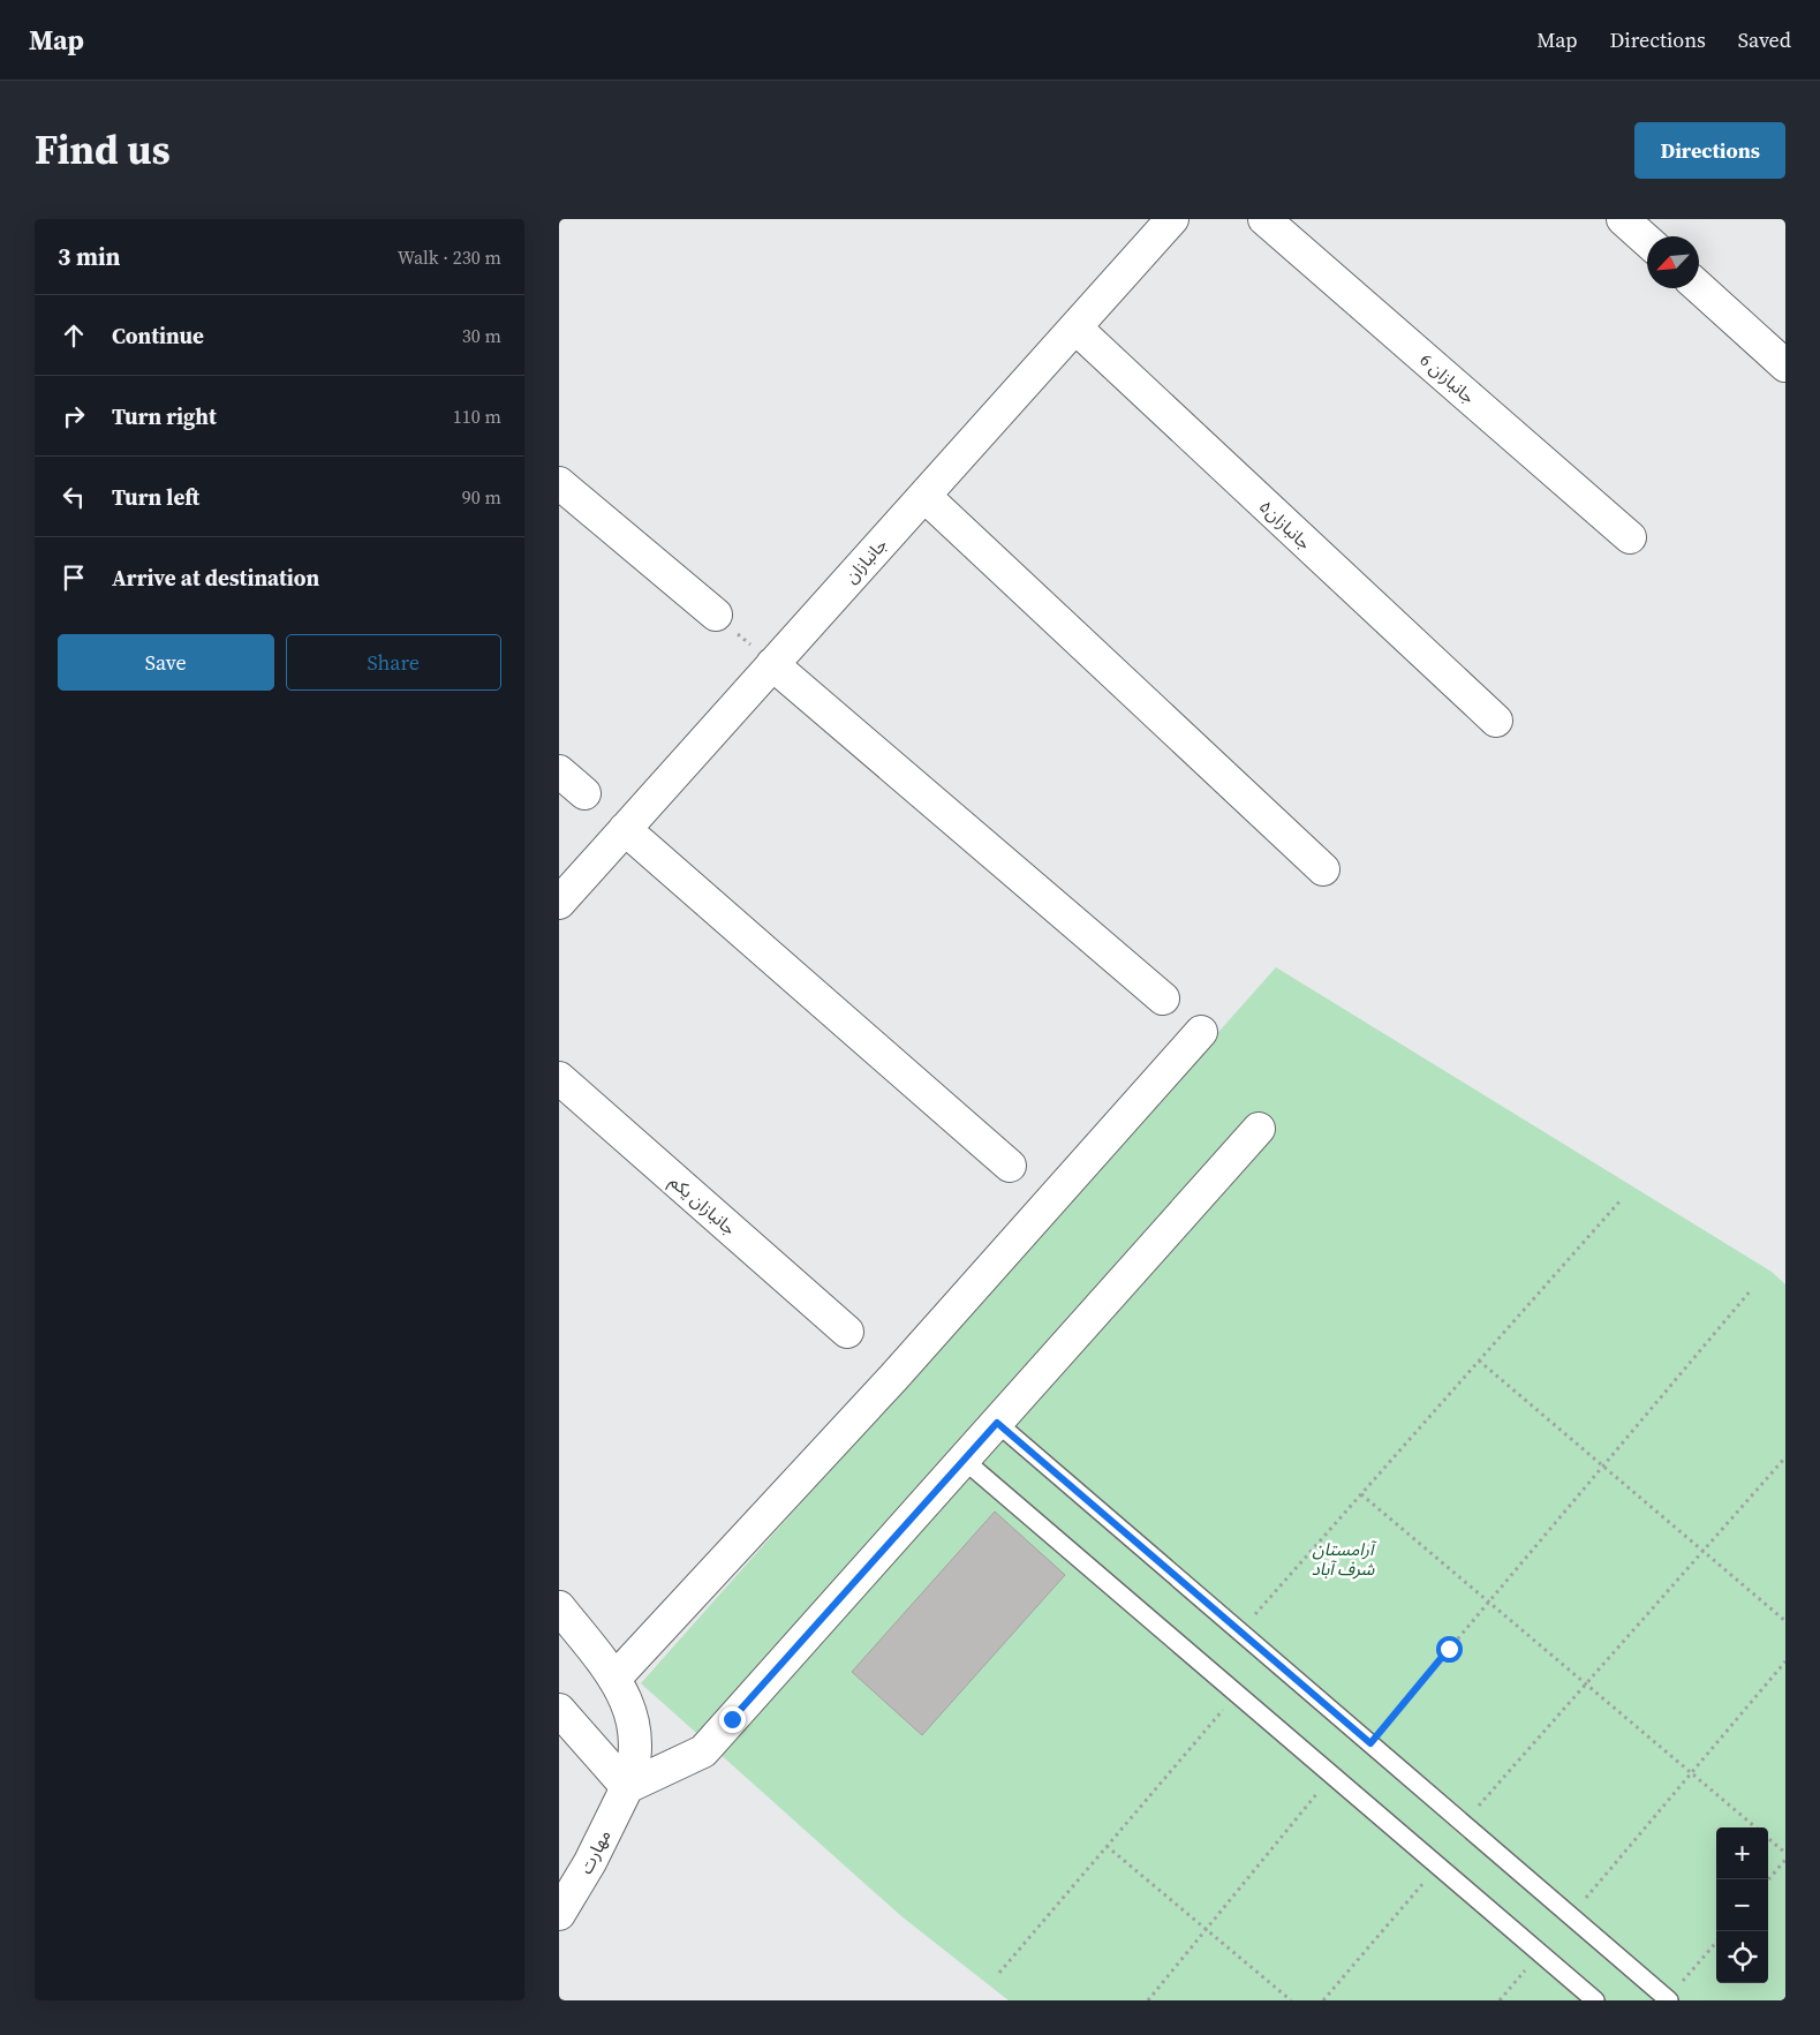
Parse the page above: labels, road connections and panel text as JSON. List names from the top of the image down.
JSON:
{
  "streets": {
    "street": [
      "جانبازان 6",
      "جانبازان۵",
      "جانبازان",
      "جانبازان یکم",
      "مهارت"
    ]
  },
  "crossings": [
    ["جانبازان۵", "جانبازان"]
  ],
  "parks": ["آرامستان شرف آباد"],
  "north": "bottom left",
  "page": {
    "header": "Map",
    "nav": ["Map", "Directions", "Saved"],
    "title": "Find us",
    "buttons": [
      "Directions",
      ["Save", "Share"]
    ],
    "heading": ["3 min", "Walk · 230 m"],
    "list": [
      ["Continue", "30 m"],
      ["Turn right", "110 m"],
      ["Turn left", "90 m"],
      "Arrive at destination"
    ],
    "map_buttons": ["+", "−"]
  }
}
